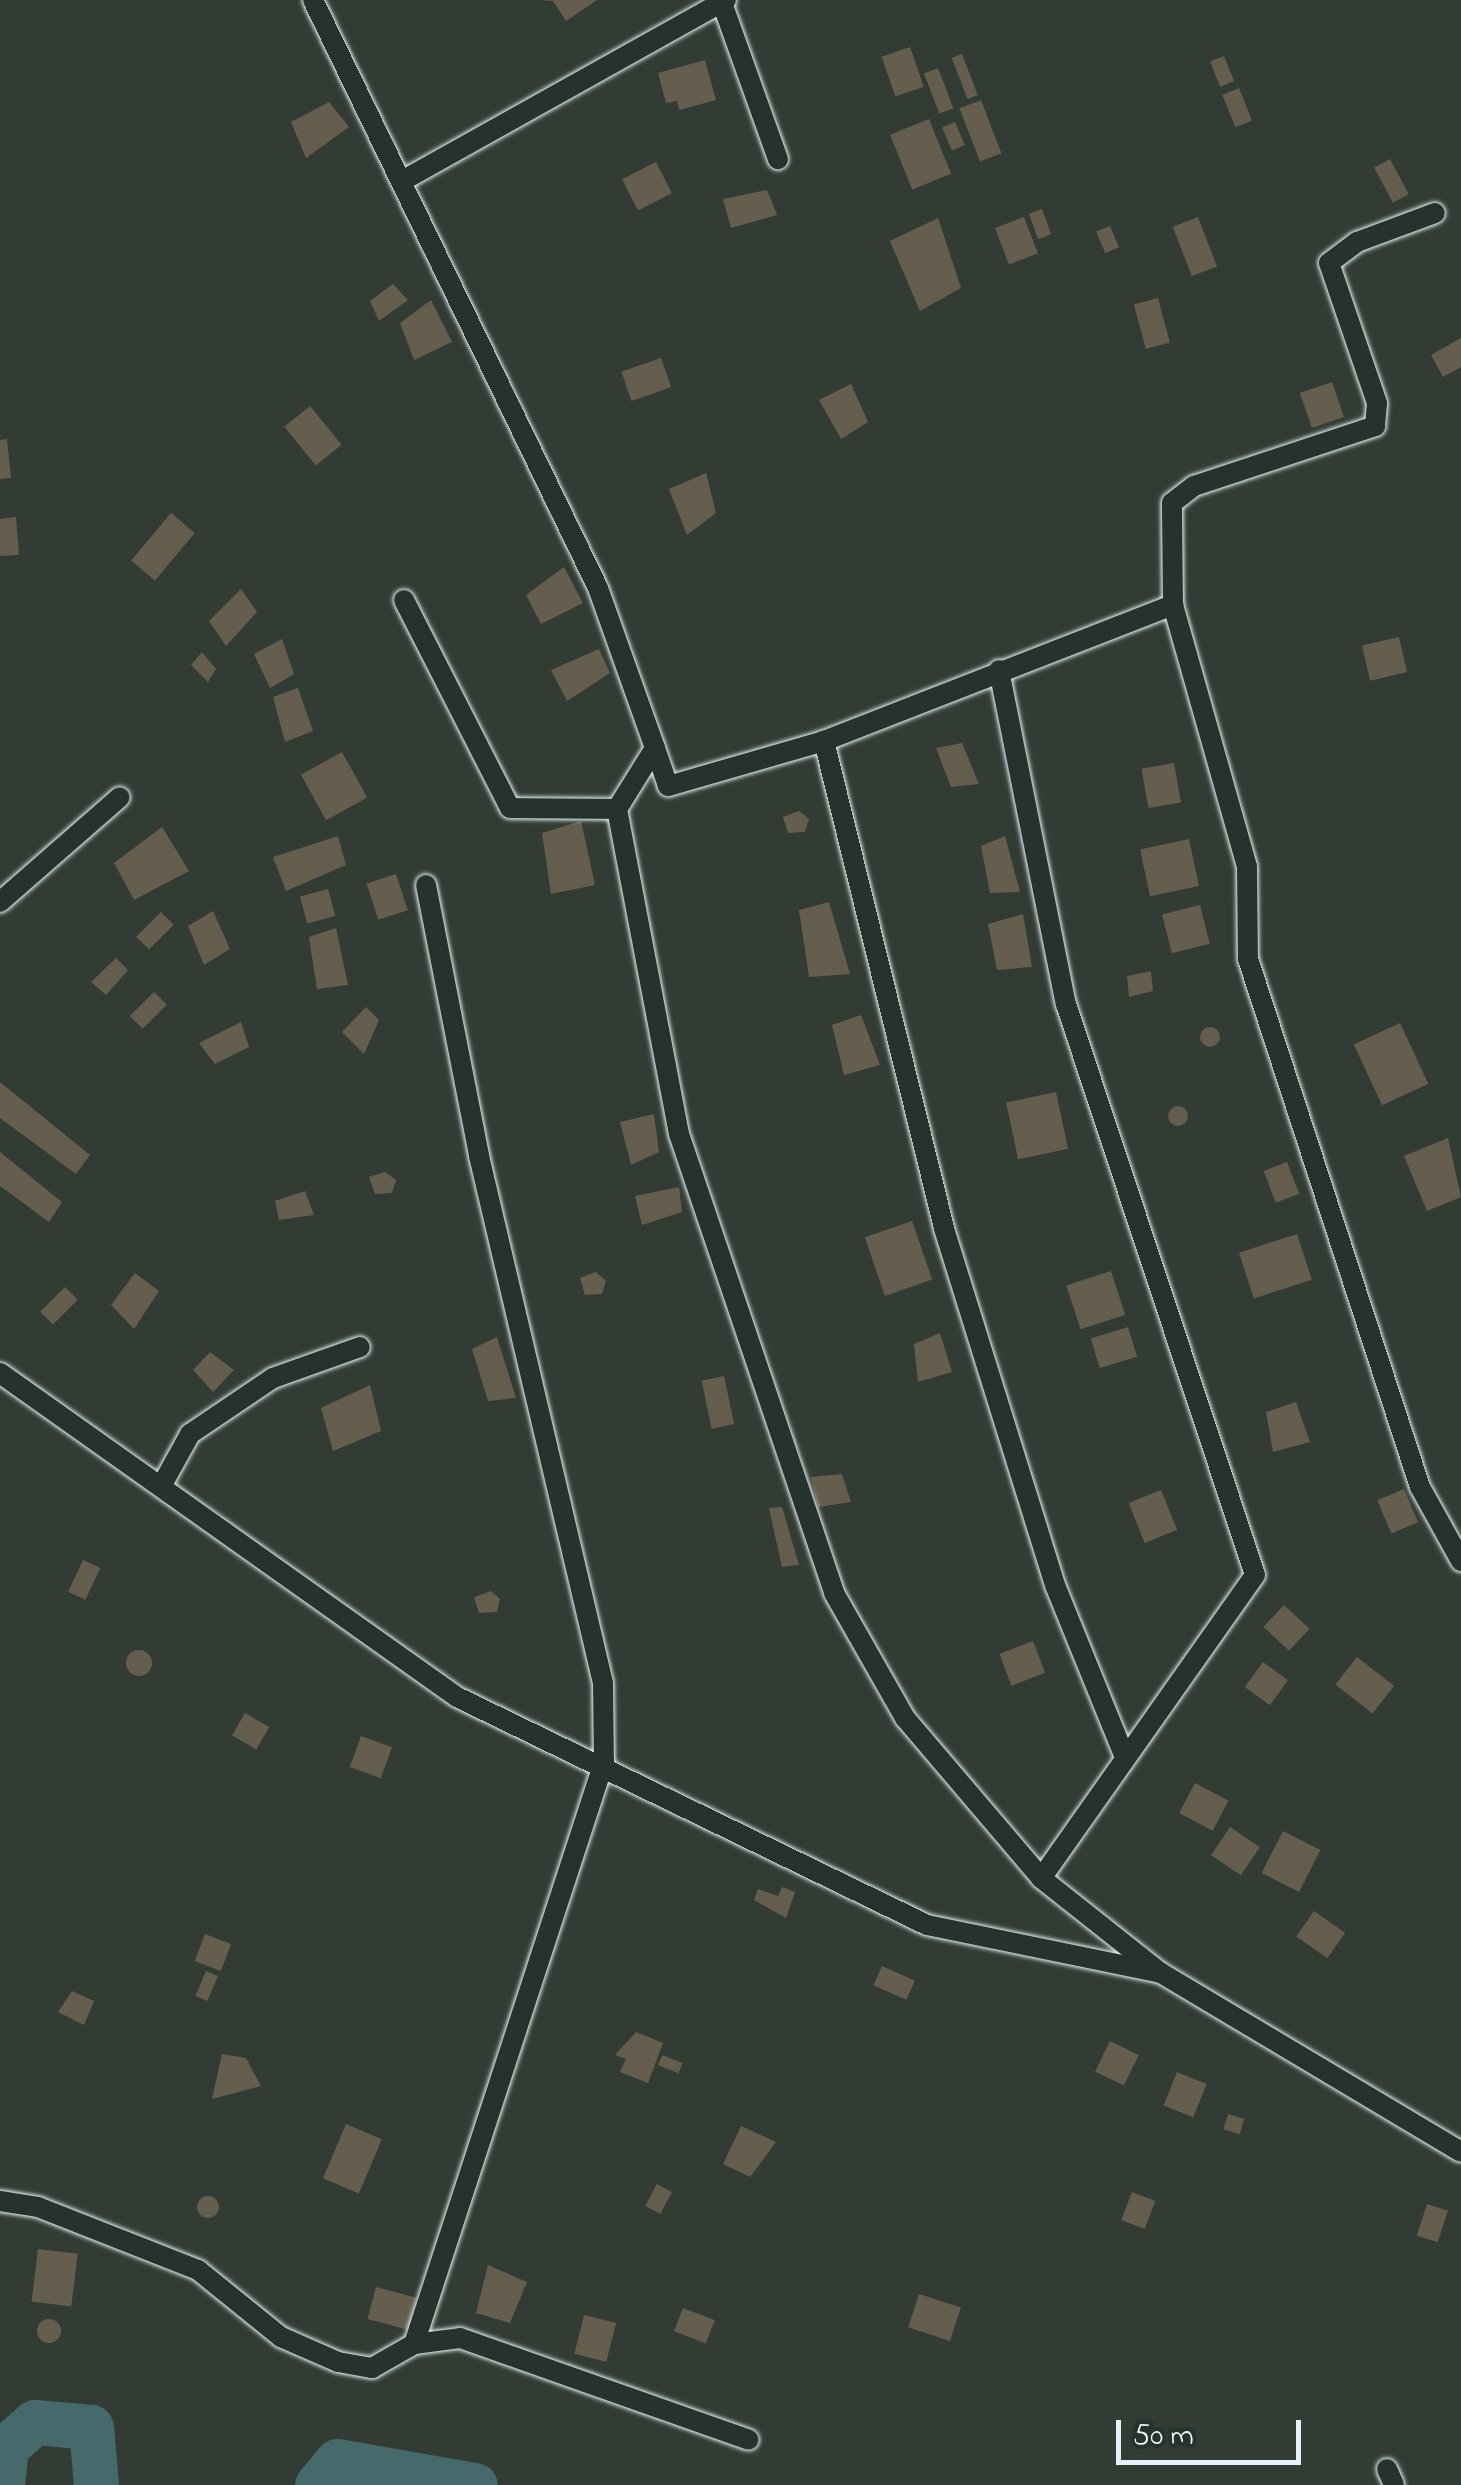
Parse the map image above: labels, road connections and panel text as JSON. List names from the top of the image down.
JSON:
{
  "scale_bar": "50 m"
}
